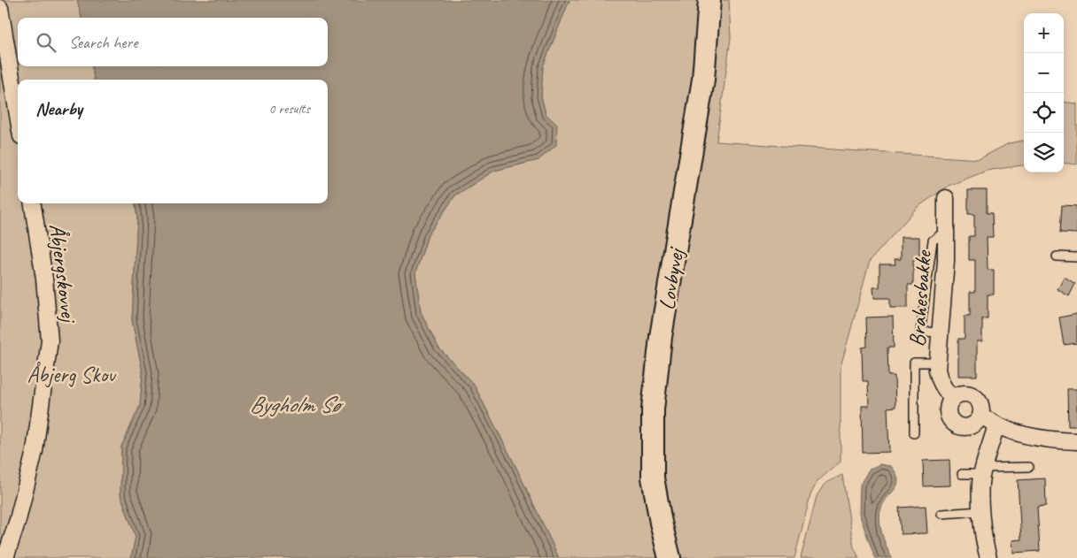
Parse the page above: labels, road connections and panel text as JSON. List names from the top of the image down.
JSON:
{
  "streets": {
    "street": ["Åbjergskovvej", "Lovbyvej", "Brahesbakke"]
  },
  "water": ["Bygholm Sø"],
  "parks": ["Åbjerg Skov"],
  "page": {
    "map_buttons": ["+", "−"],
    "search": "Search here",
    "heading": ["Nearby", "0 results"]
  }
}
